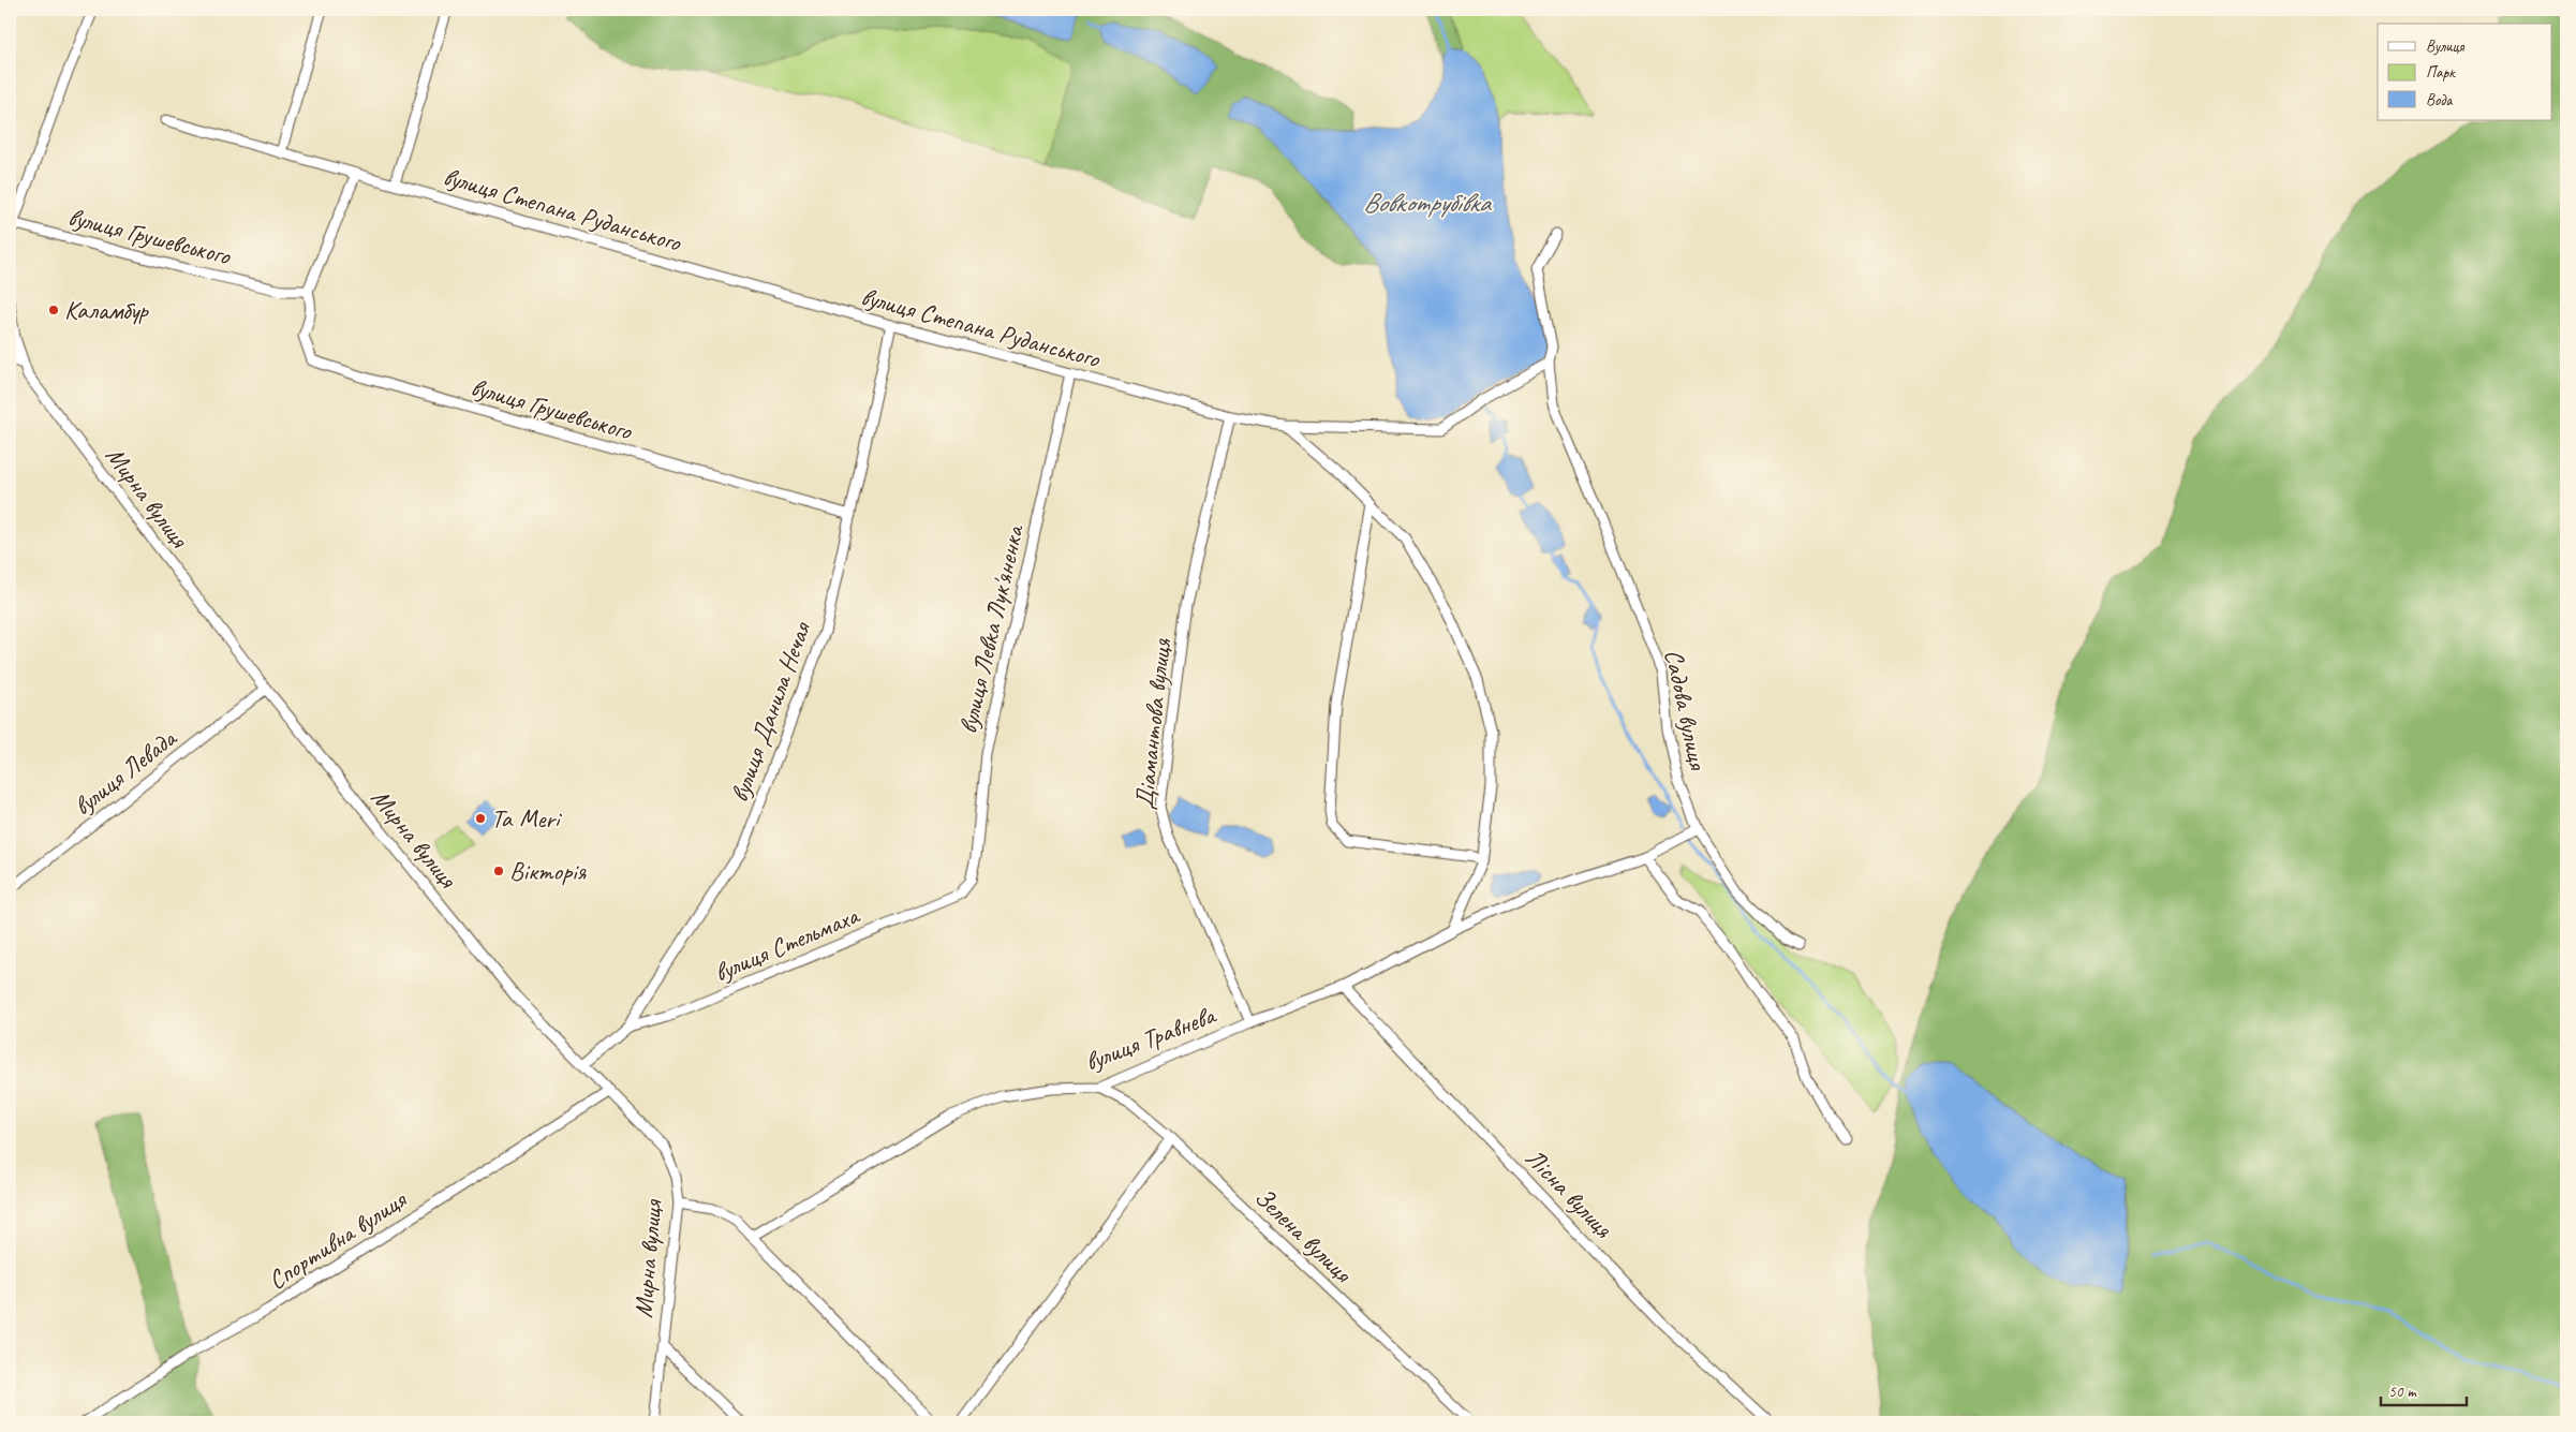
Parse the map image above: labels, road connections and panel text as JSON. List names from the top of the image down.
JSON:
{
  "streets": {
    "street": [
      "вулиця Степана Руданського",
      "вулиця Грушевського",
      "Мирна вулиця",
      "вулиця Левка Лук'яненка",
      "Садова вулиця",
      "вулиця Данила Нечая",
      "Діамантова вулиця",
      "вулиця Левада",
      "вулиця Стельмаха",
      "вулиця Травнева",
      "Лісна вулиця",
      "Зелена вулиця",
      "Спортивна вулиця"
    ]
  },
  "crossings": [
    ["вулиця Степана Руданського", "вулиця Грушевського"],
    ["вулиця Степана Руданського", "вулиця Левка Лук'яненка"],
    ["вулиця Степана Руданського", "Садова вулиця"],
    ["вулиця Степана Руданського", "вулиця Данила Нечая"],
    ["вулиця Степана Руданського", "Діамантова вулиця"],
    ["вулиця Грушевського", "вулиця Данила Нечая"],
    ["Мирна вулиця", "вулиця Данила Нечая"],
    ["Мирна вулиця", "вулиця Левада"],
    ["Мирна вулиця", "Спортивна вулиця"],
    ["вулиця Левка Лук'яненка", "вулиця Стельмаха"],
    ["Садова вулиця", "вулиця Травнева"],
    ["вулиця Данила Нечая", "вулиця Стельмаха"],
    ["Діамантова вулиця", "вулиця Травнева"],
    ["вулиця Травнева", "Лісна вулиця"],
    ["вулиця Травнева", "Зелена вулиця"]
  ],
  "water": ["Вовкотрубівка"],
  "places": ["Каламбур", "Ta Meri", "Вікторія"],
  "legend": ["Вулиця", "Парк", "Вода"],
  "scale_bar": "50 m"
}
